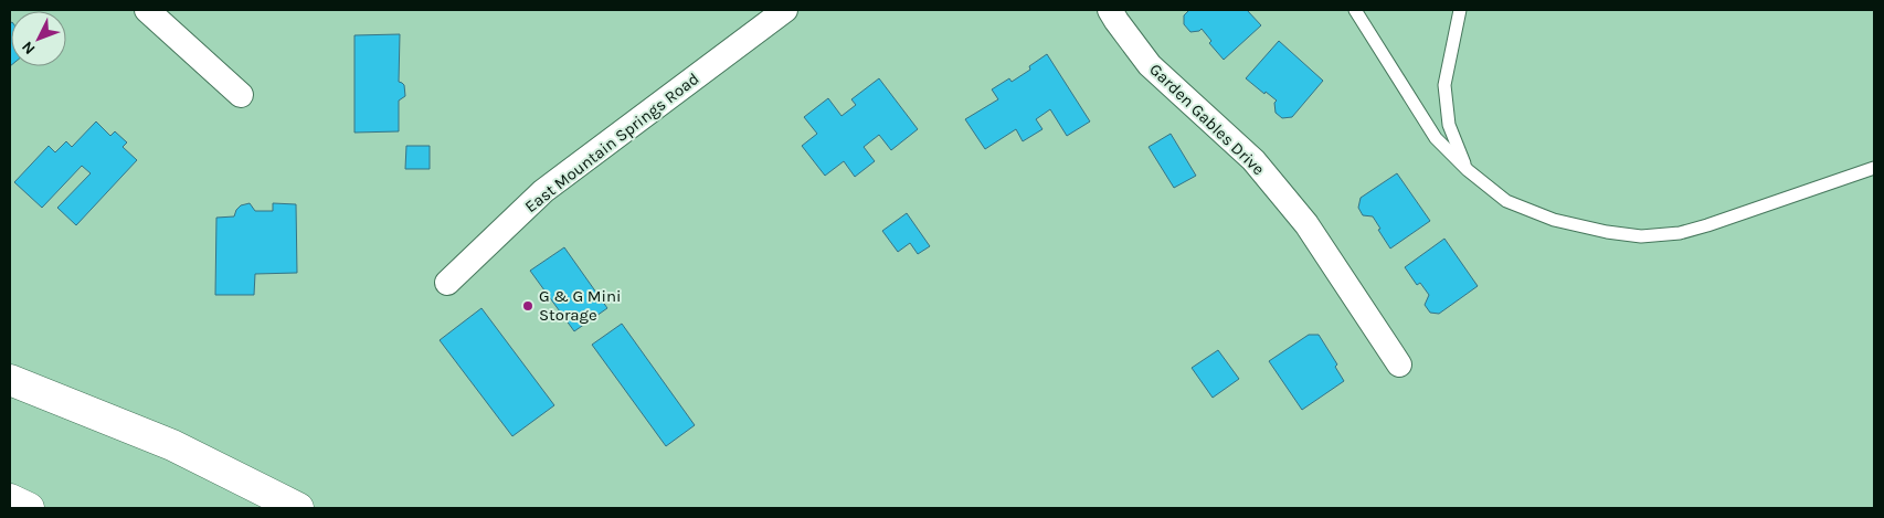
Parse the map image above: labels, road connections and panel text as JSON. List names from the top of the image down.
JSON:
{
  "streets": {
    "street": ["Garden Gables Drive", "East Mountain Springs Road"]
  },
  "places": ["G & G Mini Storage"],
  "north": "bottom left"
}
